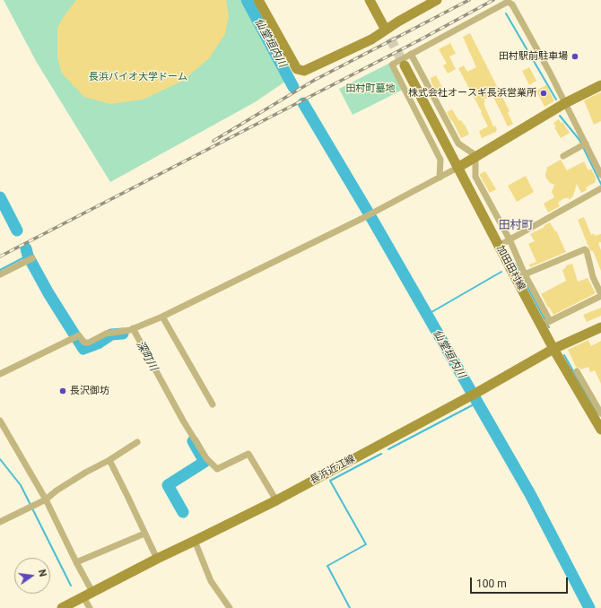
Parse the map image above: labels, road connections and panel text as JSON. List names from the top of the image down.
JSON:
{
  "streets": {
    "main road": ["加田田村線", "長浜近江線"]
  },
  "crossings": [
    ["加田田村線", "長浜近江線"]
  ],
  "districts": ["田村町"],
  "water": ["仙堂垣内川", "深町川"],
  "parks": ["長浜バイオ大学ドーム", "田村町墓地"],
  "places": ["田村駅前駐車場", "株式会社オースギ長浜営業所", "長沢御坊"],
  "scale_bar": "100 m",
  "north": "right"
}
